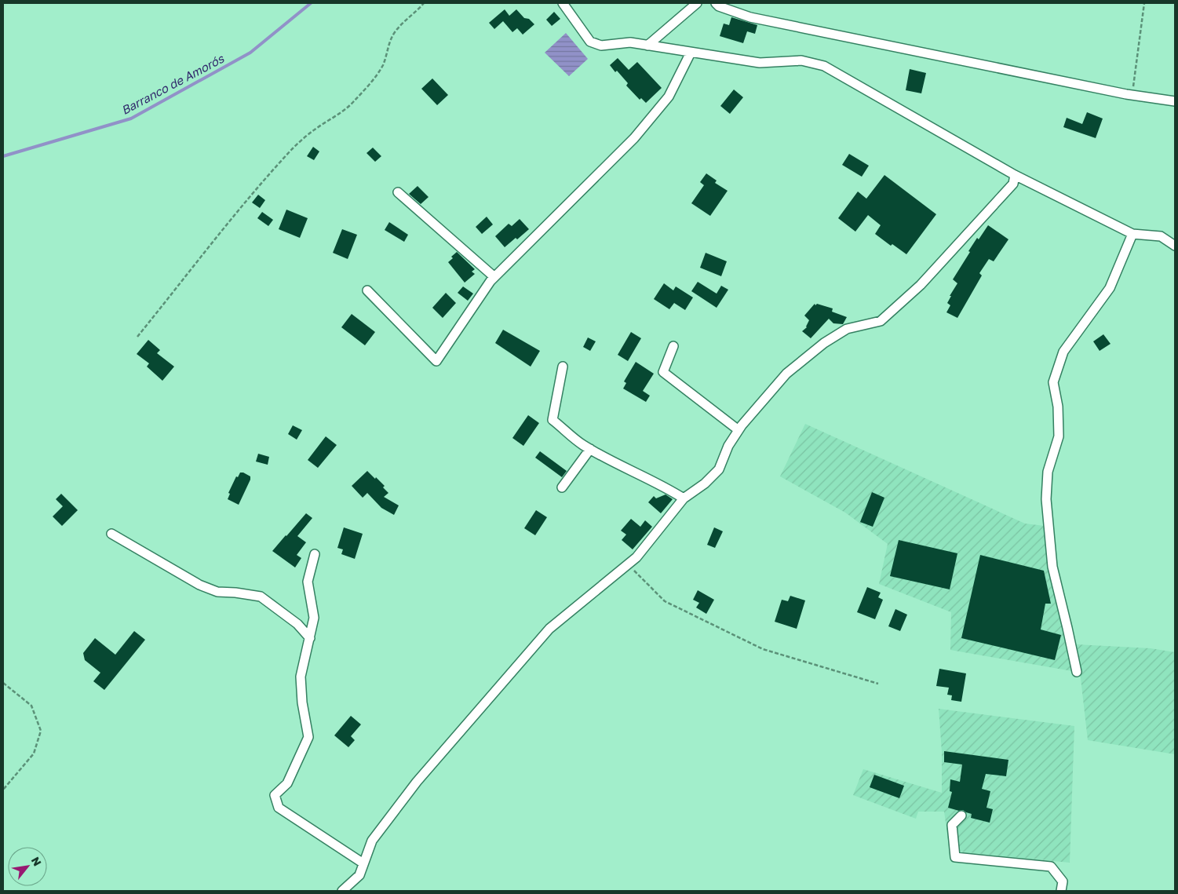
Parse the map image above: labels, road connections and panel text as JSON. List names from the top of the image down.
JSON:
{
  "water": ["Barranco de Amorós"],
  "north": "top right"
}
